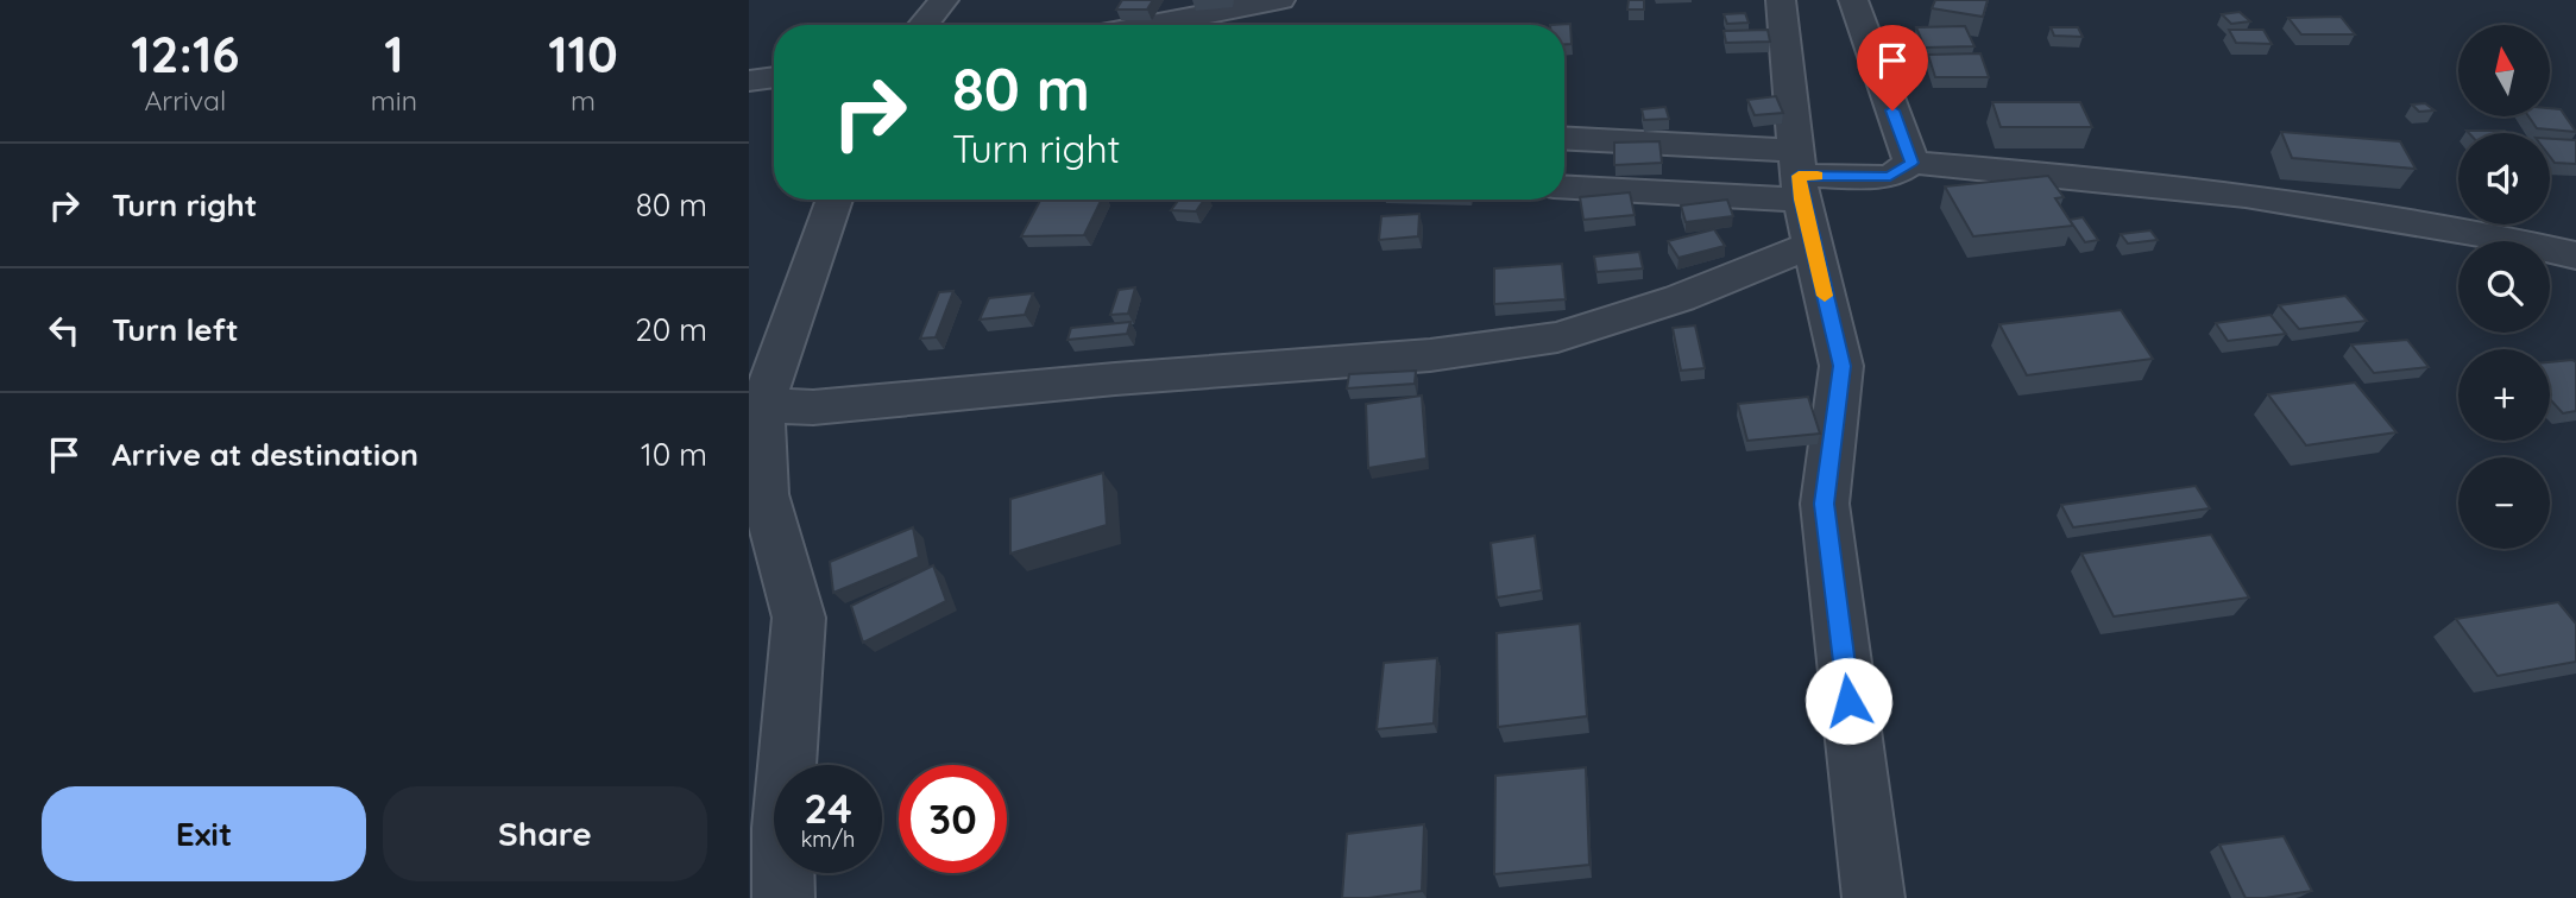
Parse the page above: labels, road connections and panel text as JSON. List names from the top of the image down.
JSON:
{
  "north": "top",
  "page": {
    "eta": [
      "12:16",
      "Arrival",
      "1",
      "min",
      "110",
      "m"
    ],
    "map_buttons": ["+", "−"],
    "turn": ["80 m", "Turn right"],
    "list": [
      {
        "name": "Turn right",
        "value": "80 m"
      },
      {
        "name": "Turn left",
        "value": "20 m"
      },
      {
        "name": "Arrive at destination",
        "value": "10 m"
      }
    ],
    "speed": "24 km/h",
    "limit": "30",
    "buttons": ["Exit", "Share"]
  }
}
